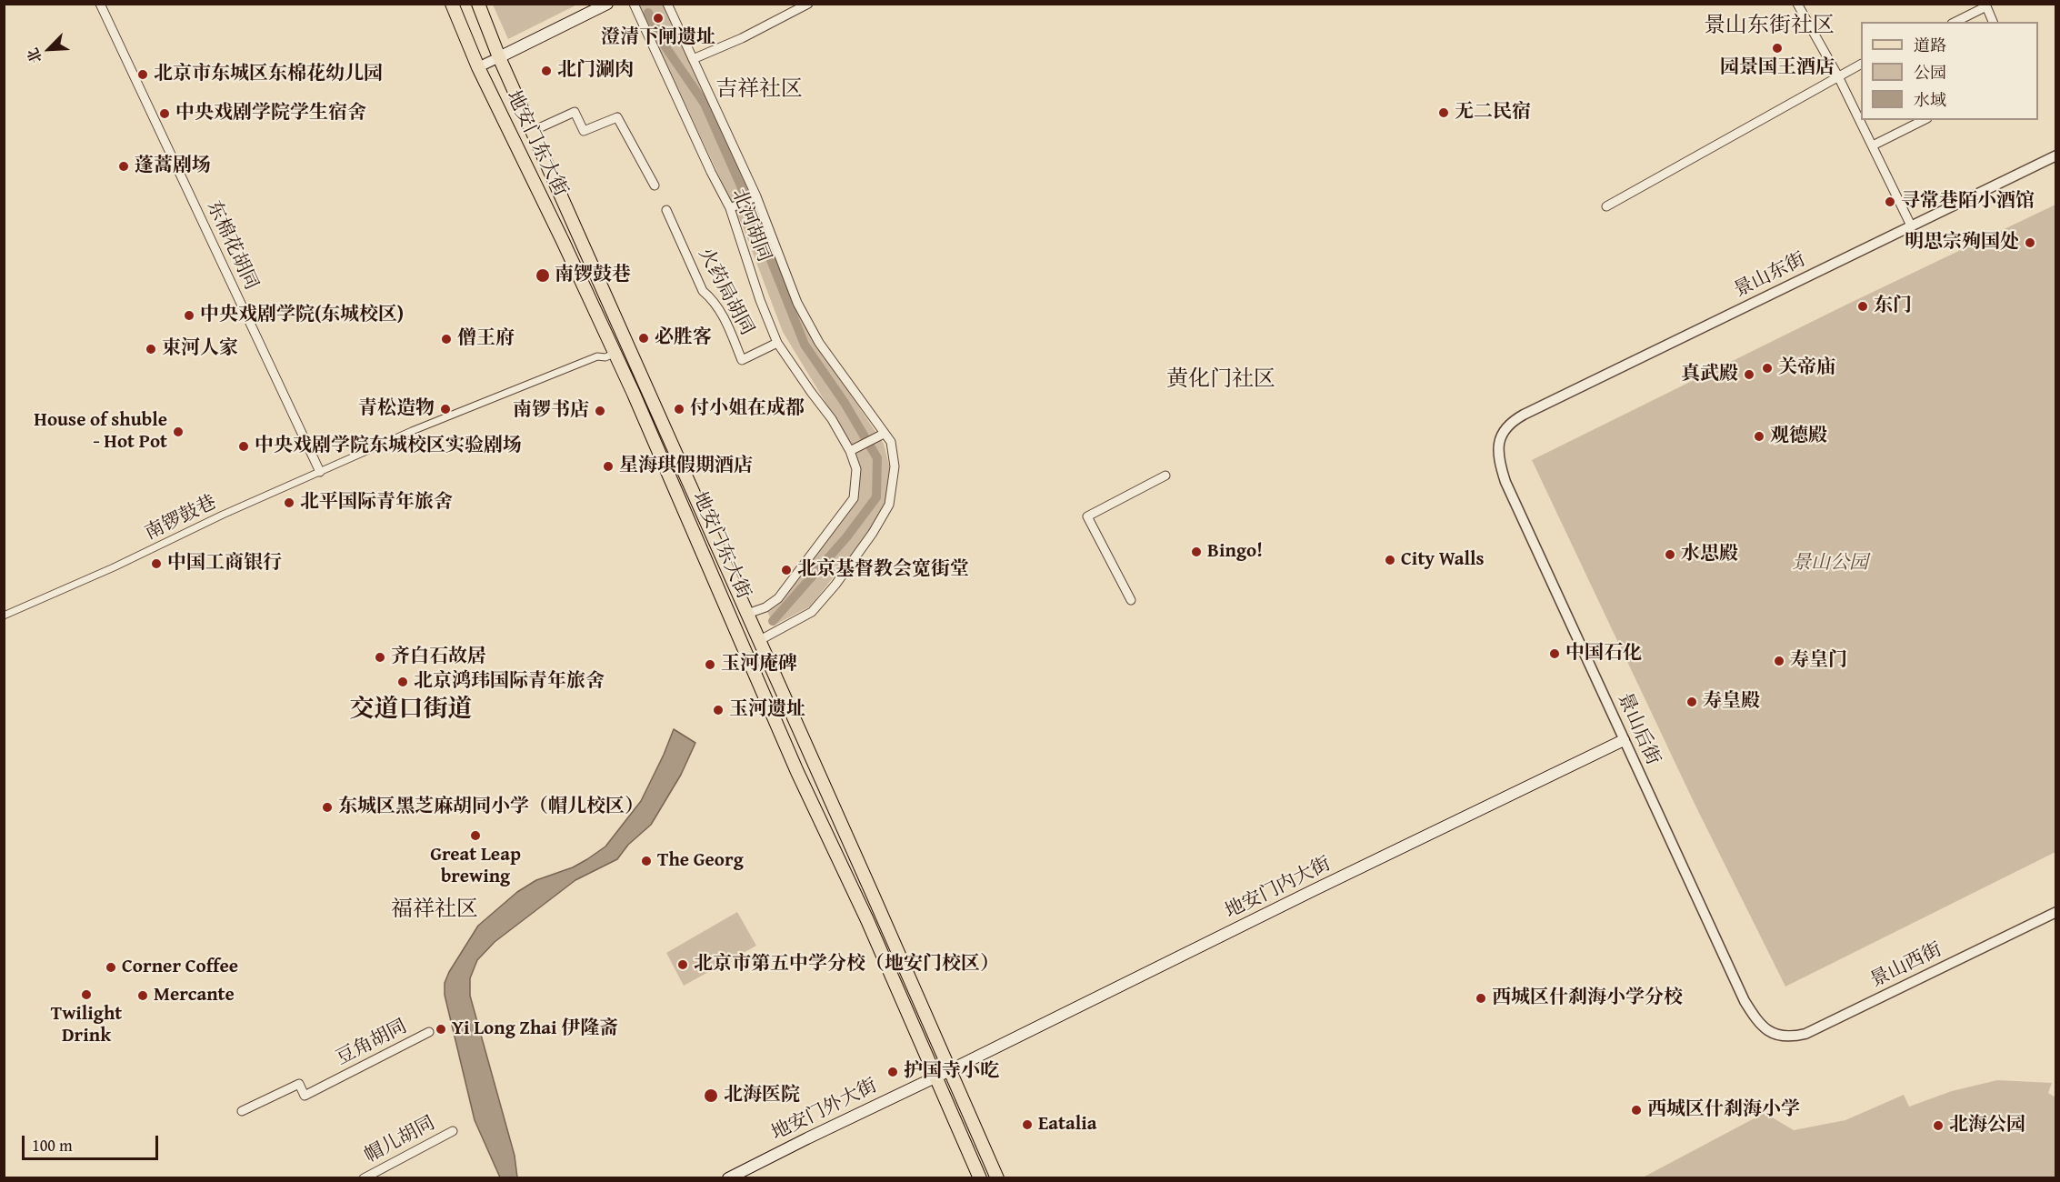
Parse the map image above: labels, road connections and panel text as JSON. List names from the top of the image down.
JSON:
{
  "streets": {
    "main road": ["地安门东大街", "地安门内大街", "地安门外大街"],
    "street": [
      "北河胡同",
      "东棉花胡同",
      "景山东街",
      "火药局胡同",
      "南锣鼓巷",
      "景山后街",
      "景山西街",
      "豆角胡同",
      "帽儿胡同"
    ]
  },
  "crossings": [
    ["地安门东大街", "北河胡同"],
    ["地安门东大街", "南锣鼓巷"],
    ["地安门东大街", "地安门内大街"],
    ["地安门东大街", "地安门外大街"],
    ["北河胡同", "火药局胡同"],
    ["东棉花胡同", "南锣鼓巷"],
    ["景山东街", "景山后街"],
    ["景山后街", "地安门内大街"],
    ["景山后街", "景山西街"],
    ["地安门内大街", "地安门外大街"]
  ],
  "districts": [
    "景山东街社区",
    "吉祥社区",
    "黄化门社区",
    "交道口街道",
    "福祥社区"
  ],
  "parks": ["景山公园"],
  "places": [
    "澄清下闸遗址",
    "园景国王酒店",
    "北门涮肉",
    "北京市东城区东棉花幼儿园",
    "无二民宿",
    "中央戏剧学院学生宿舍",
    "蓬蒿剧场",
    "寻常巷陌小酒馆",
    "明思宗殉国处",
    "南锣鼓巷",
    "东门",
    "中央戏剧学院(东城校区)",
    "必胜客",
    "僧王府",
    "束河人家",
    "关帝庙",
    "真武殿",
    "青松造物",
    "付小姐在成都",
    "南锣书店",
    "House of shuble - Hot Pot",
    "观德殿",
    "中央戏剧学院东城校区实验剧场",
    "星海琪假期酒店",
    "北平国际青年旅舍",
    "Bingo!",
    "水思殿",
    "City Walls",
    "中国工商银行",
    "北京基督教会宽街堂",
    "中国石化",
    "齐白石故居",
    "寿皇门",
    "玉河庵碑",
    "北京鸿玮国际青年旅舍",
    "寿皇殿",
    "玉河遗址",
    "东城区黑芝麻胡同小学（帽儿校区）",
    "Great Leap brewing",
    "The Georg",
    "北京市第五中学分校（地安门校区）",
    "Corner Coffee",
    "Twilight Drink",
    "Mercante",
    "西城区什刹海小学分校",
    "Yi Long Zhai 伊隆斋",
    "护国寺小吃",
    "北海医院",
    "西城区什刹海小学",
    "Eatalia",
    "北海公园"
  ],
  "legend": ["道路", "公园", "水域"],
  "scale_bar": "100 m",
  "north": "bottom left"
}
